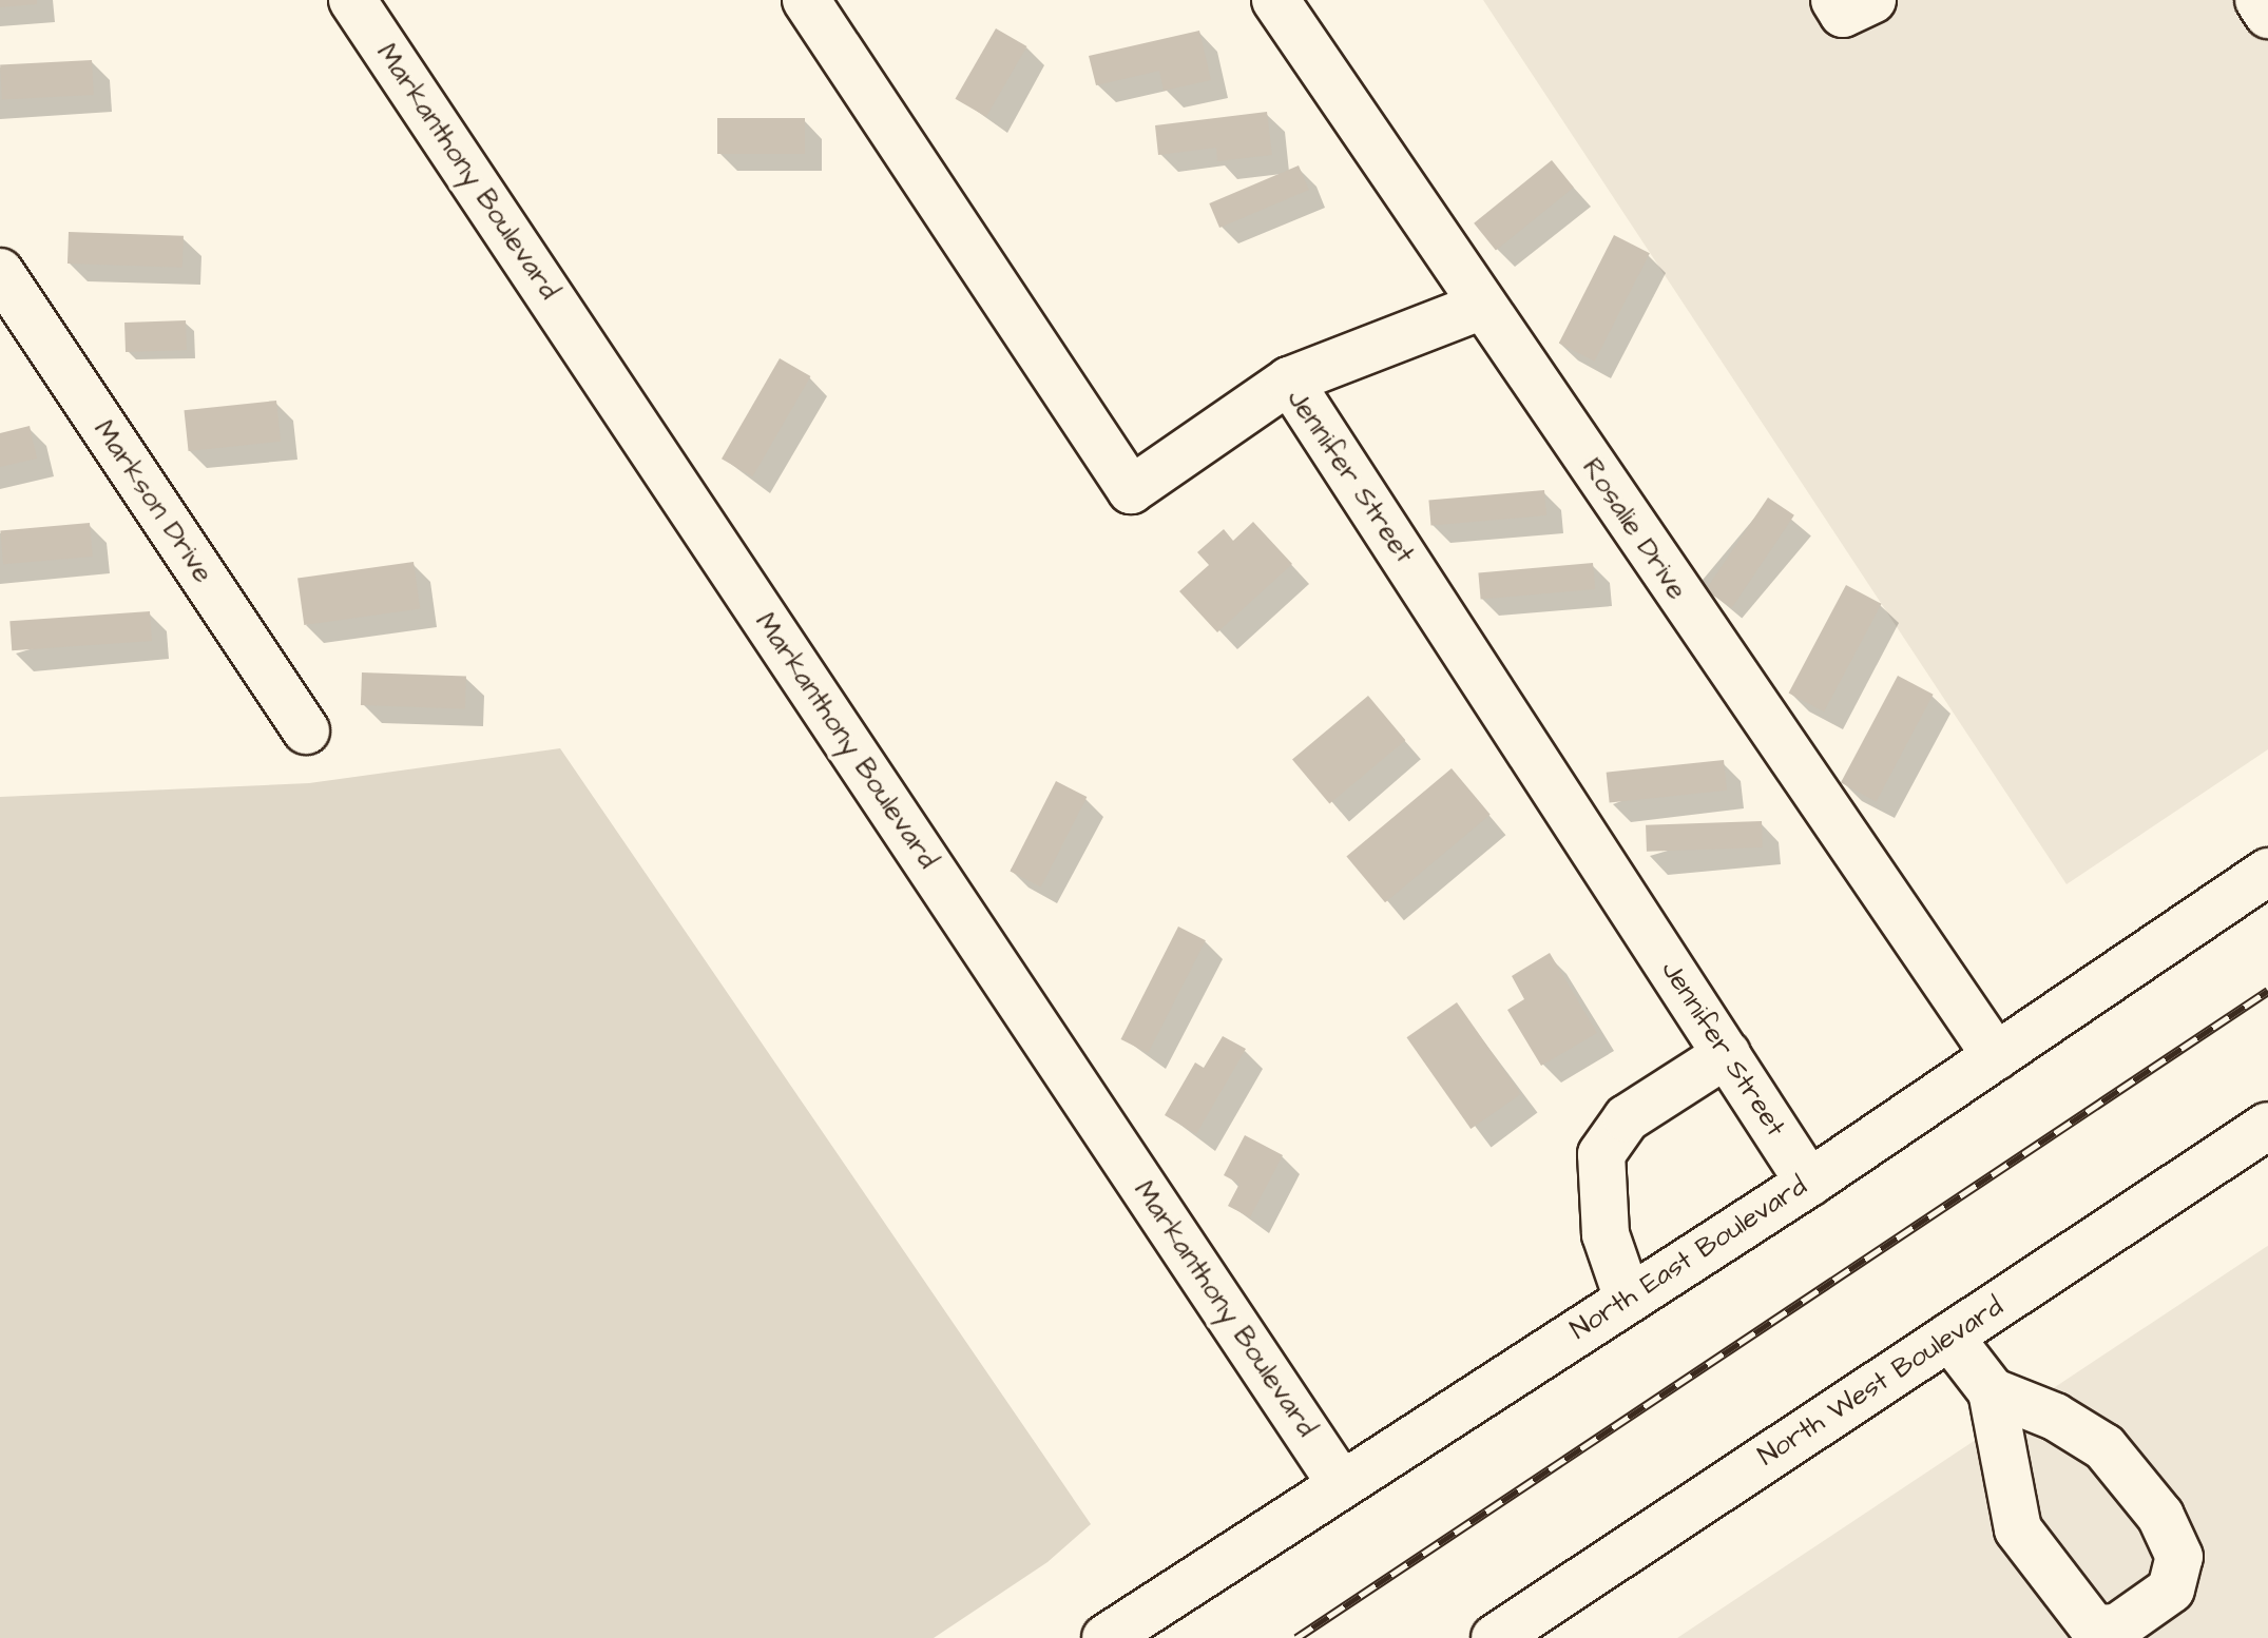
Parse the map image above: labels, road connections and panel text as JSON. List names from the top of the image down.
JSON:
{
  "streets": {
    "main road": [
      "Markanthony Boulevard",
      "Jennifer Street",
      "Markson Drive",
      "Rosalie Drive",
      "North East Boulevard",
      "North West Boulevard"
    ]
  },
  "crossings": [
    ["Markanthony Boulevard", "North East Boulevard"],
    ["Jennifer Street", "North East Boulevard"],
    ["Rosalie Drive", "North East Boulevard"]
  ]
}
